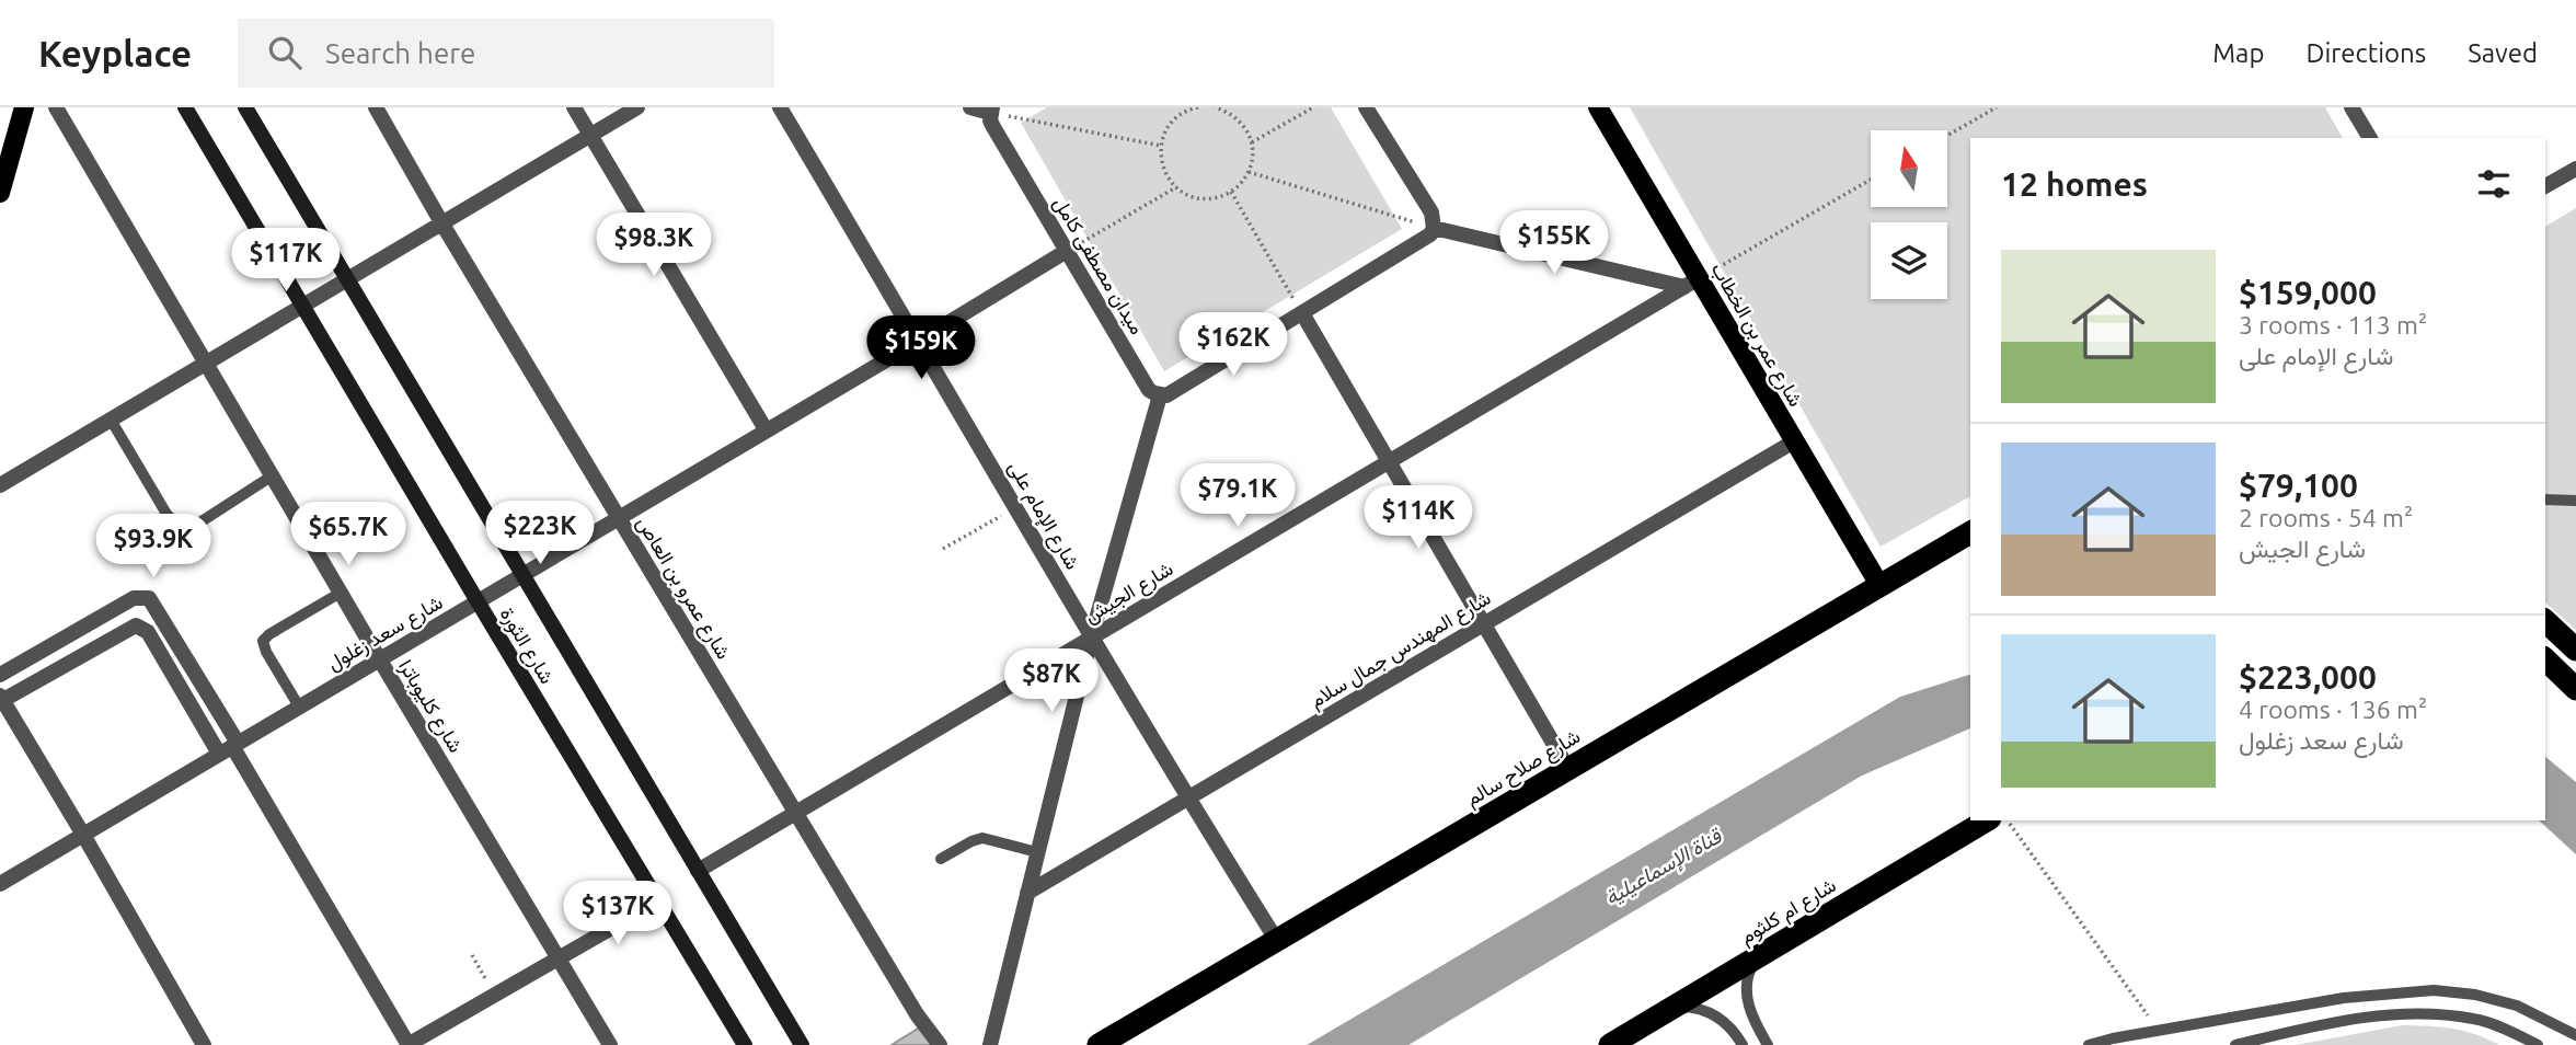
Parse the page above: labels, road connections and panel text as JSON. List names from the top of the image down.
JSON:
{
  "streets": {
    "highway": ["شارع صلاح سالم", "شارع ام كلثوم"],
    "main road": ["شارع عمر بن الخطاب"],
    "street": [
      "ميدان مصطفى كامل",
      "شارع الإمام على",
      "شارع عمرو بن العاص",
      "شارع الجيش",
      "شارع سعد زغلول",
      "شارع الثورة",
      "شارع المهندس جمال سلام",
      "شارع كليوباترا"
    ]
  },
  "crossings": [
    ["ميدان مصطفى كامل", "شارع سعد زغلول"],
    ["شارع عمر بن الخطاب", "شارع الجيش"],
    ["شارع عمر بن الخطاب", "شارع المهندس جمال سلام"],
    ["شارع عمر بن الخطاب", "شارع صلاح سالم"],
    ["شارع الإمام على", "شارع الجيش"],
    ["شارع الإمام على", "شارع سعد زغلول"],
    ["شارع الإمام على", "شارع المهندس جمال سلام"],
    ["شارع الإمام على", "شارع صلاح سالم"],
    ["شارع عمرو بن العاص", "شارع الجيش"],
    ["شارع عمرو بن العاص", "شارع سعد زغلول"],
    ["شارع الجيش", "شارع الثورة"],
    ["شارع سعد زغلول", "شارع الثورة"],
    ["شارع سعد زغلول", "شارع كليوباترا"]
  ],
  "water": ["قناة الإسماعيلية"],
  "north": "top",
  "page": {
    "header": "Keyplace",
    "search": "Search here",
    "nav": ["Map", "Directions", "Saved"],
    "heading": "12 homes",
    "price": [
      "$155K",
      "$98.3K",
      "$117K",
      "$162K",
      "$159K",
      "$79.1K",
      "$114K",
      "$223K",
      "$65.7K",
      "$93.9K",
      "$87K",
      "$137K"
    ],
    "list": [
      {
        "name": "$159,000",
        "note": "3 rooms · 113 m² · شارع الإمام على"
      },
      {
        "name": "$79,100",
        "note": "2 rooms · 54 m² · شارع الجيش"
      },
      {
        "name": "$223,000",
        "note": "4 rooms · 136 m² · شارع سعد زغلول"
      }
    ]
  }
}
